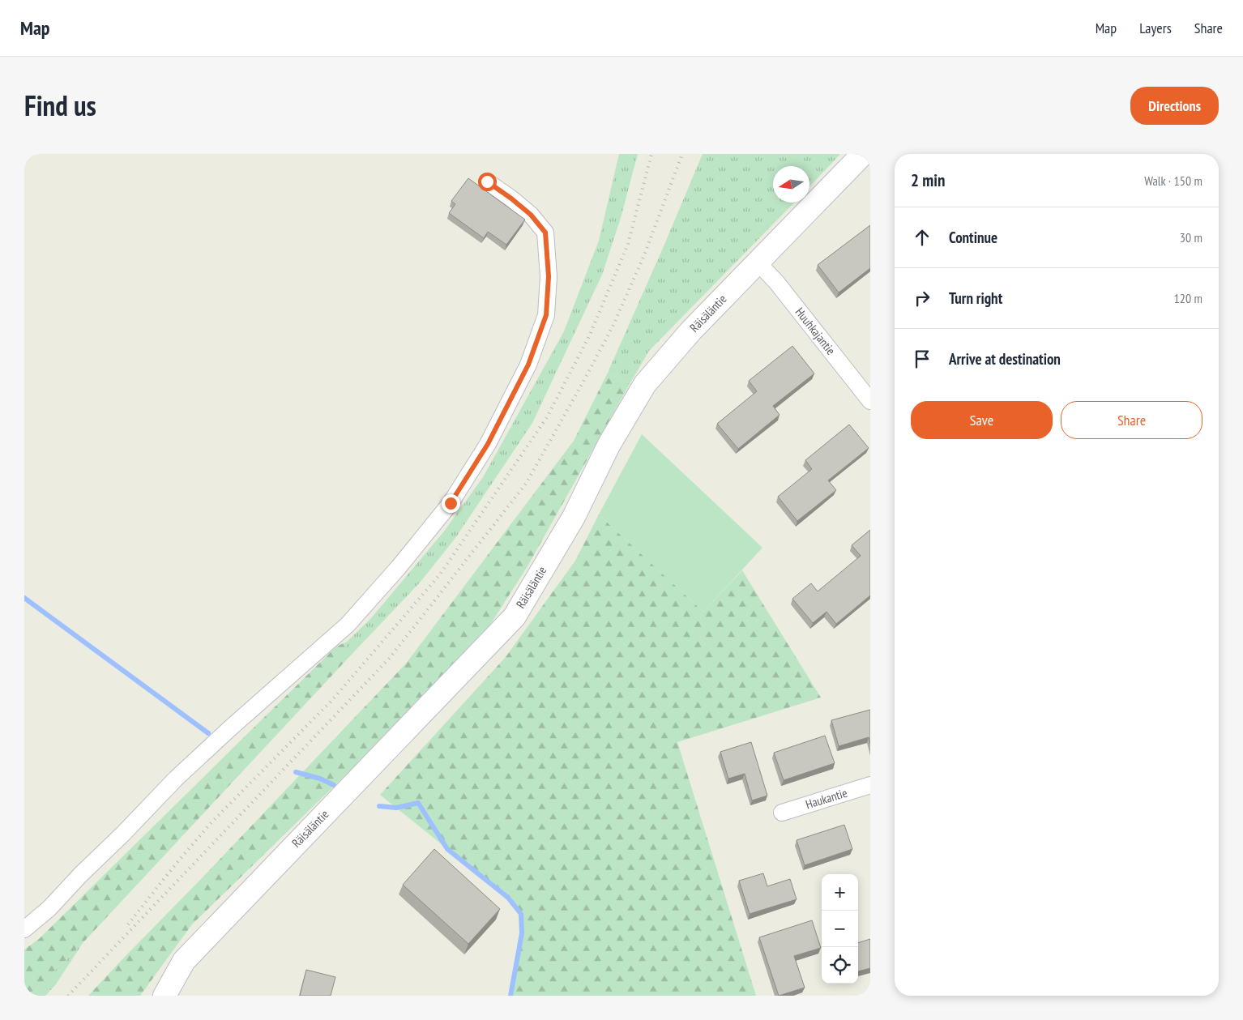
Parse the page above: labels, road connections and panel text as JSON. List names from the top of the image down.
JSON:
{
  "streets": {
    "street": ["Räisäläntie", "Huuhkajantie", "Haukantie"]
  },
  "crossings": [
    ["Räisäläntie", "Huuhkajantie"]
  ],
  "north": "left",
  "page": {
    "header": "Map",
    "nav": ["Map", "Layers", "Share"],
    "title": "Find us",
    "buttons": [
      "Directions",
      ["Save", "Share"]
    ],
    "heading": ["2 min", "Walk · 150 m"],
    "list": [
      ["Continue", "30 m"],
      ["Turn right", "120 m"],
      "Arrive at destination"
    ],
    "map_buttons": ["+", "−"]
  }
}
